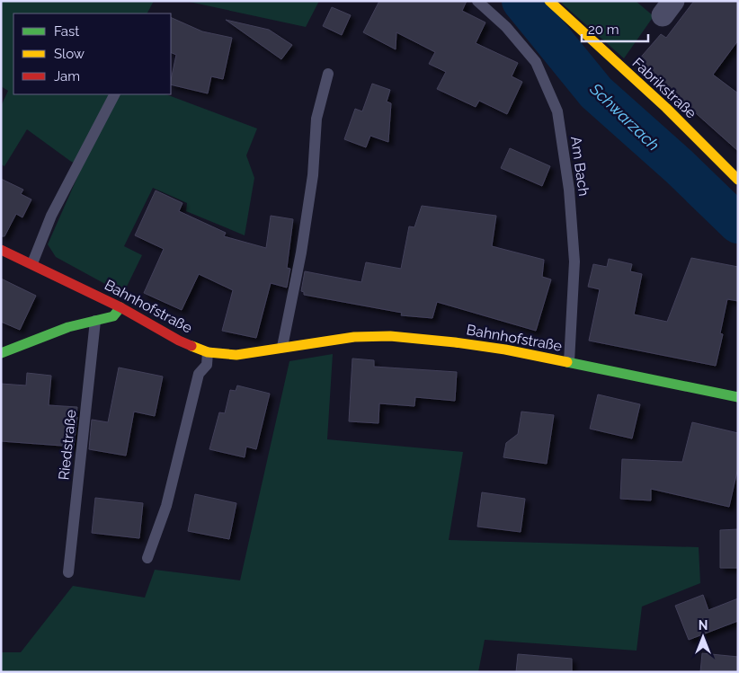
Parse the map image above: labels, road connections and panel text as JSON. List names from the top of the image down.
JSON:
{
  "streets": {
    "street": ["Fabrikstraße", "Bahnhofstraße"],
    "lane": ["Am Bach", "Riedstraße"]
  },
  "crossings": [
    ["Am Bach", "Bahnhofstraße"]
  ],
  "water": ["Schwarzach"],
  "legend": ["Fast", "Slow", "Jam"],
  "scale_bar": "20 m",
  "north": "top"
}
